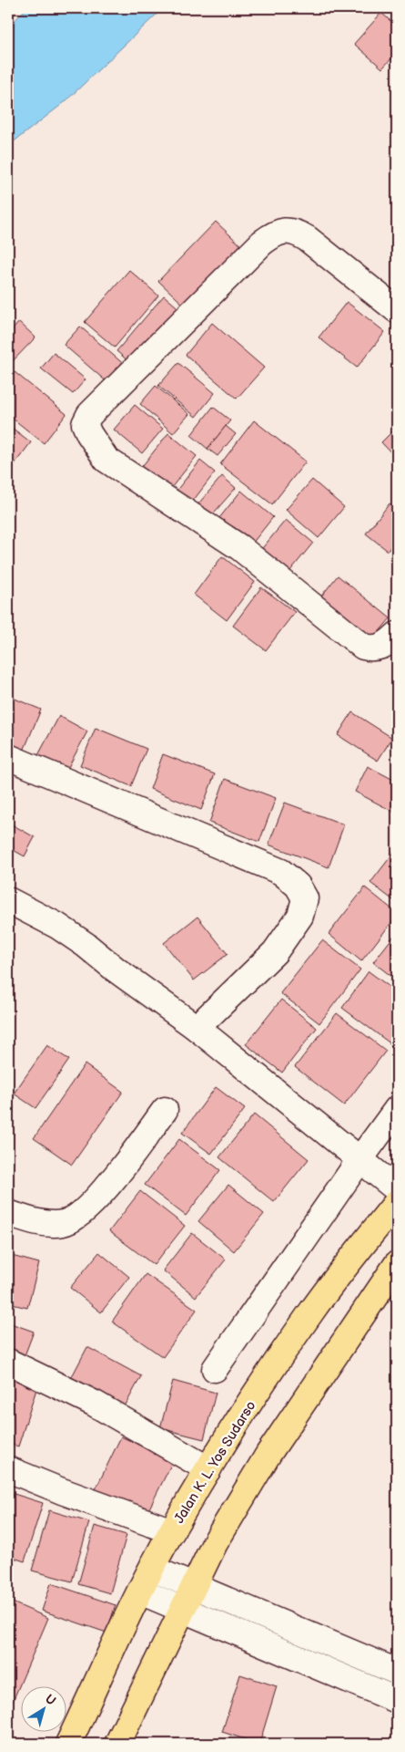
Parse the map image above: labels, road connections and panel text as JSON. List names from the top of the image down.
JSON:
{
  "streets": {
    "highway": ["Jalan K. L. Yos Sudarso"]
  },
  "north": "top right"
}
